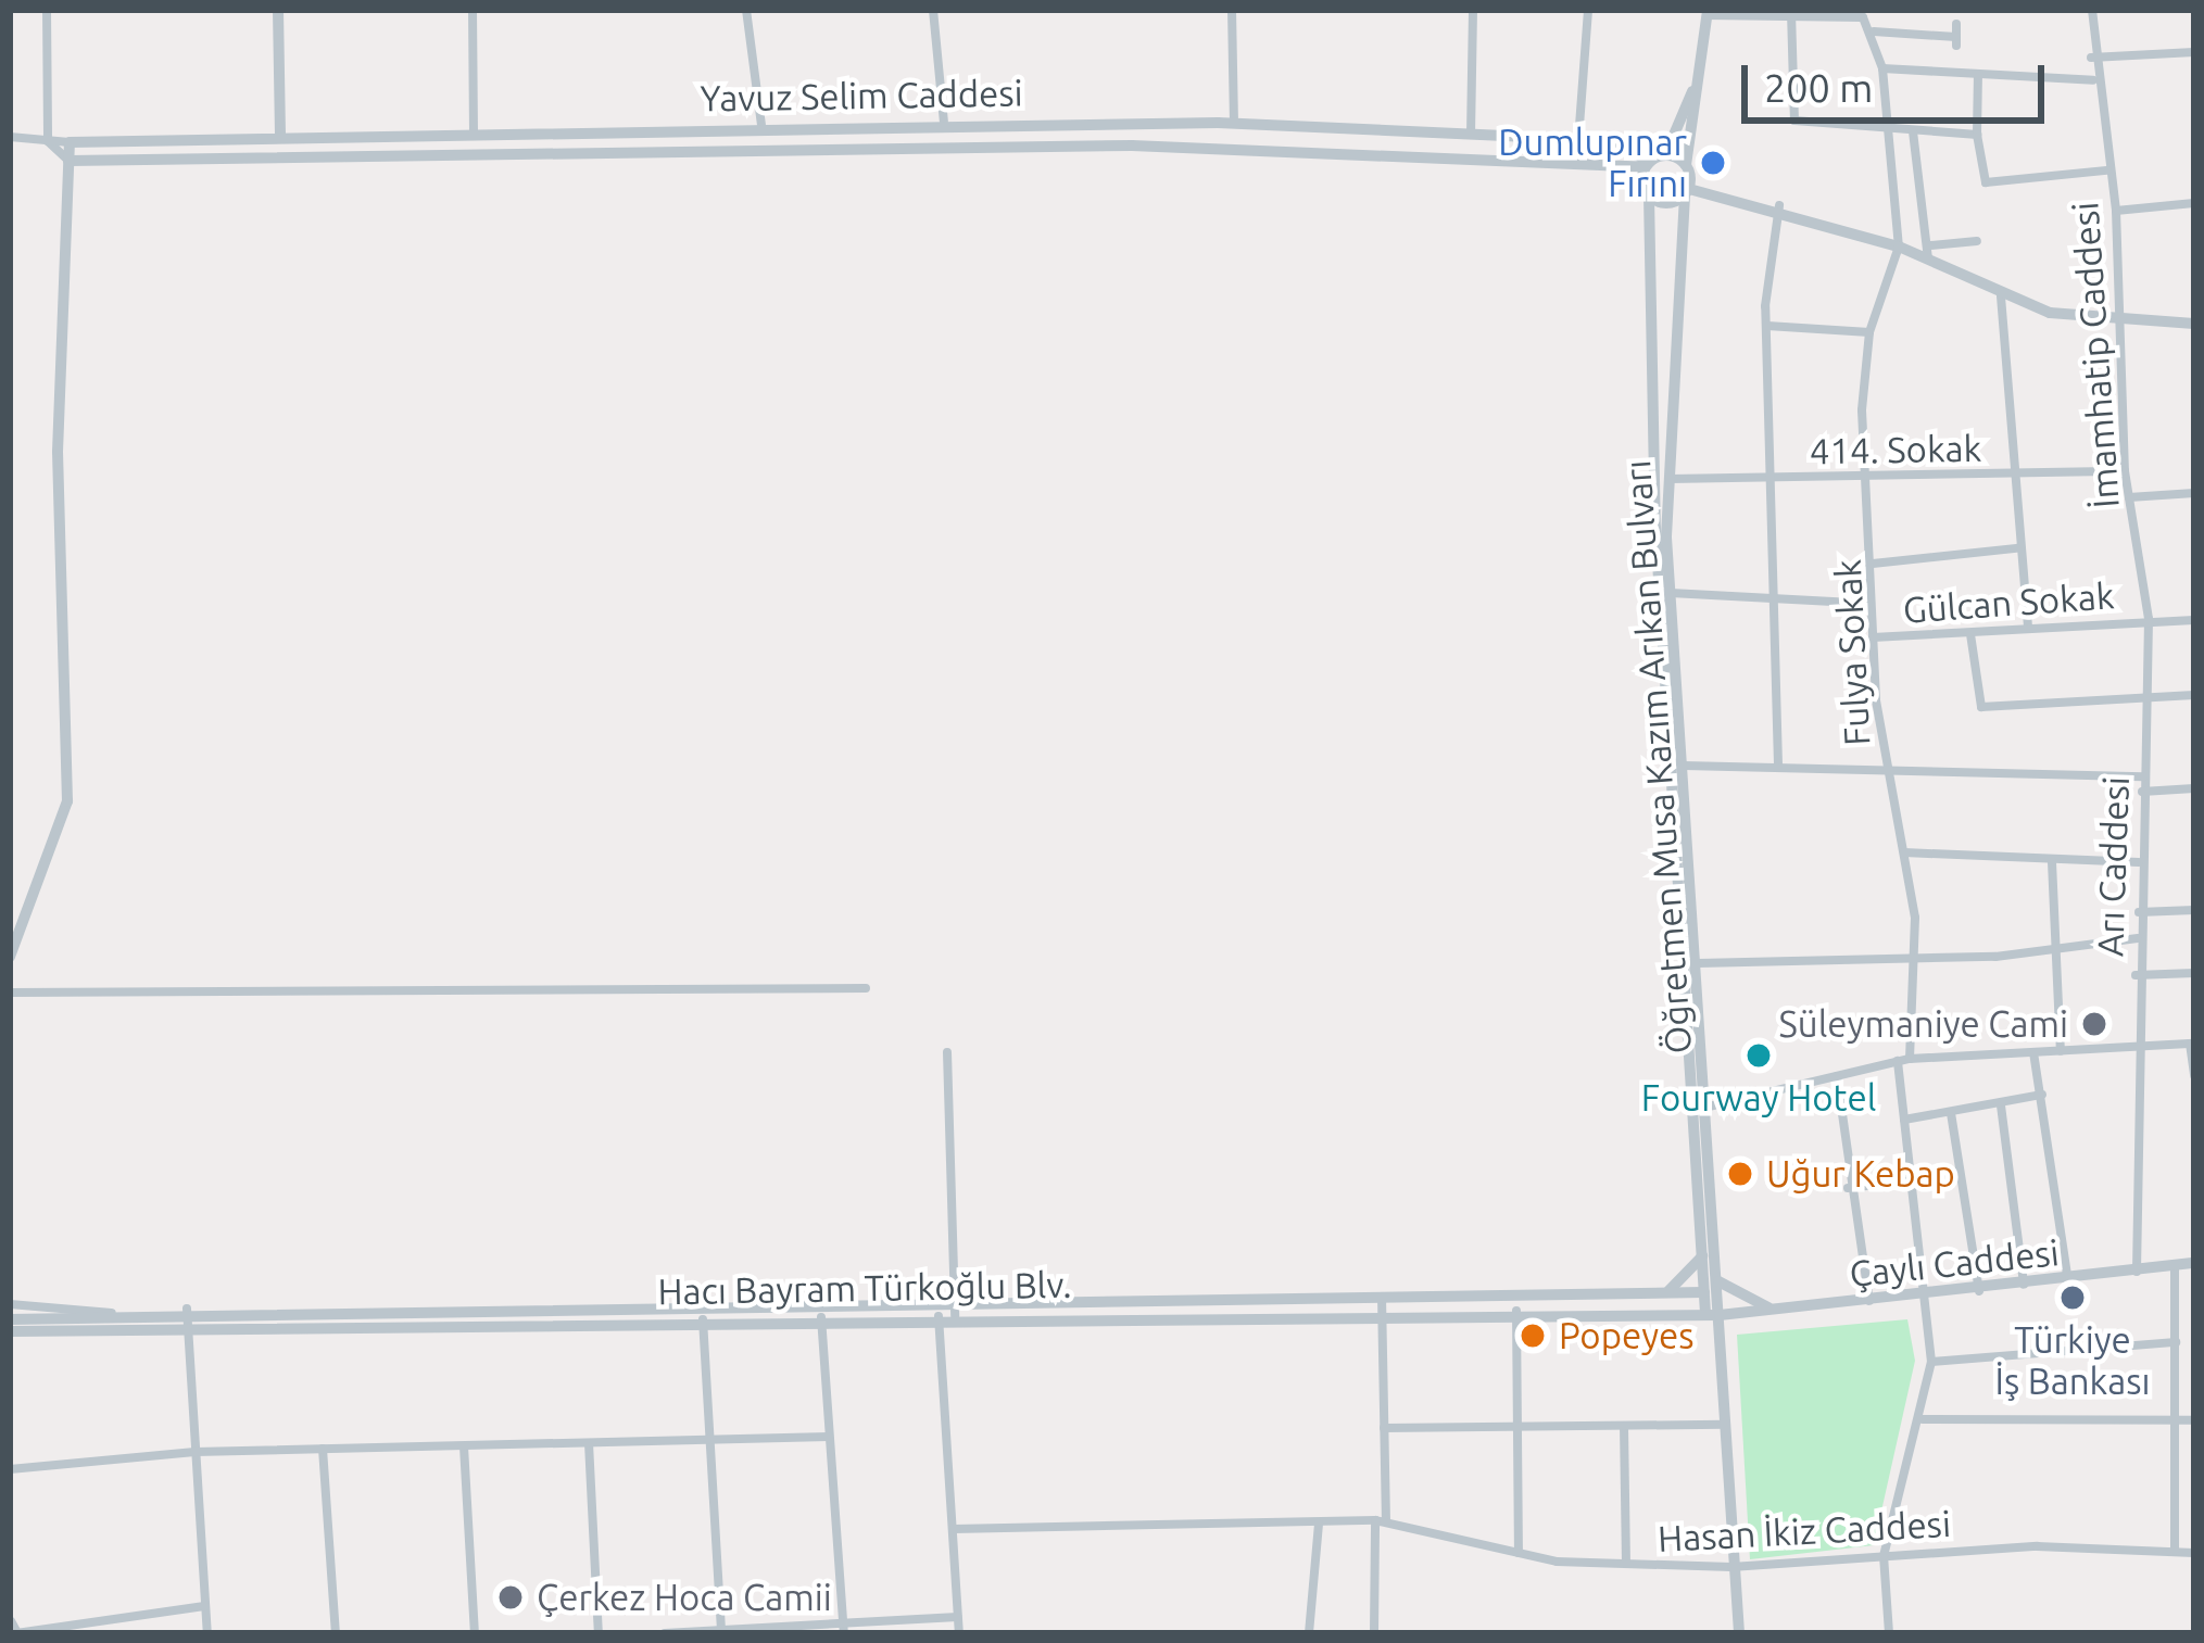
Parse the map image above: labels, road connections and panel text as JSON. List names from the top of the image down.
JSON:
{
  "streets": {
    "street": [
      "Yavuz Selim Caddesi",
      "İmamhatip Caddesi",
      "414. Sokak",
      "Gülcan Sokak",
      "Fulya Sokak",
      "Öğretmen Musa Kazım Arıkan Bulvarı",
      "Arı Caddesi",
      "Çaylı Caddesi",
      "Hacı Bayram Türkoğlu Blv.",
      "Hasan İkiz Caddesi"
    ]
  },
  "crossings": [
    ["Yavuz Selim Caddesi", "Öğretmen Musa Kazım Arıkan Bulvarı"],
    ["İmamhatip Caddesi", "414. Sokak"],
    ["İmamhatip Caddesi", "Gülcan Sokak"],
    ["İmamhatip Caddesi", "Arı Caddesi"],
    ["414. Sokak", "Fulya Sokak"],
    ["414. Sokak", "Öğretmen Musa Kazım Arıkan Bulvarı"],
    ["Gülcan Sokak", "Fulya Sokak"],
    ["Gülcan Sokak", "Arı Caddesi"],
    ["Öğretmen Musa Kazım Arıkan Bulvarı", "Çaylı Caddesi"],
    ["Öğretmen Musa Kazım Arıkan Bulvarı", "Hacı Bayram Türkoğlu Blv."],
    ["Arı Caddesi", "Çaylı Caddesi"],
    ["Çaylı Caddesi", "Hacı Bayram Türkoğlu Blv."]
  ],
  "places": [
    "Dumlupınar Fırını",
    "Süleymaniye Cami",
    "Fourway Hotel",
    "Uğur Kebap",
    "Türkiye İş Bankası",
    "Popeyes",
    "Çerkez Hoca Camii"
  ],
  "scale_bar": "200 m"
}
